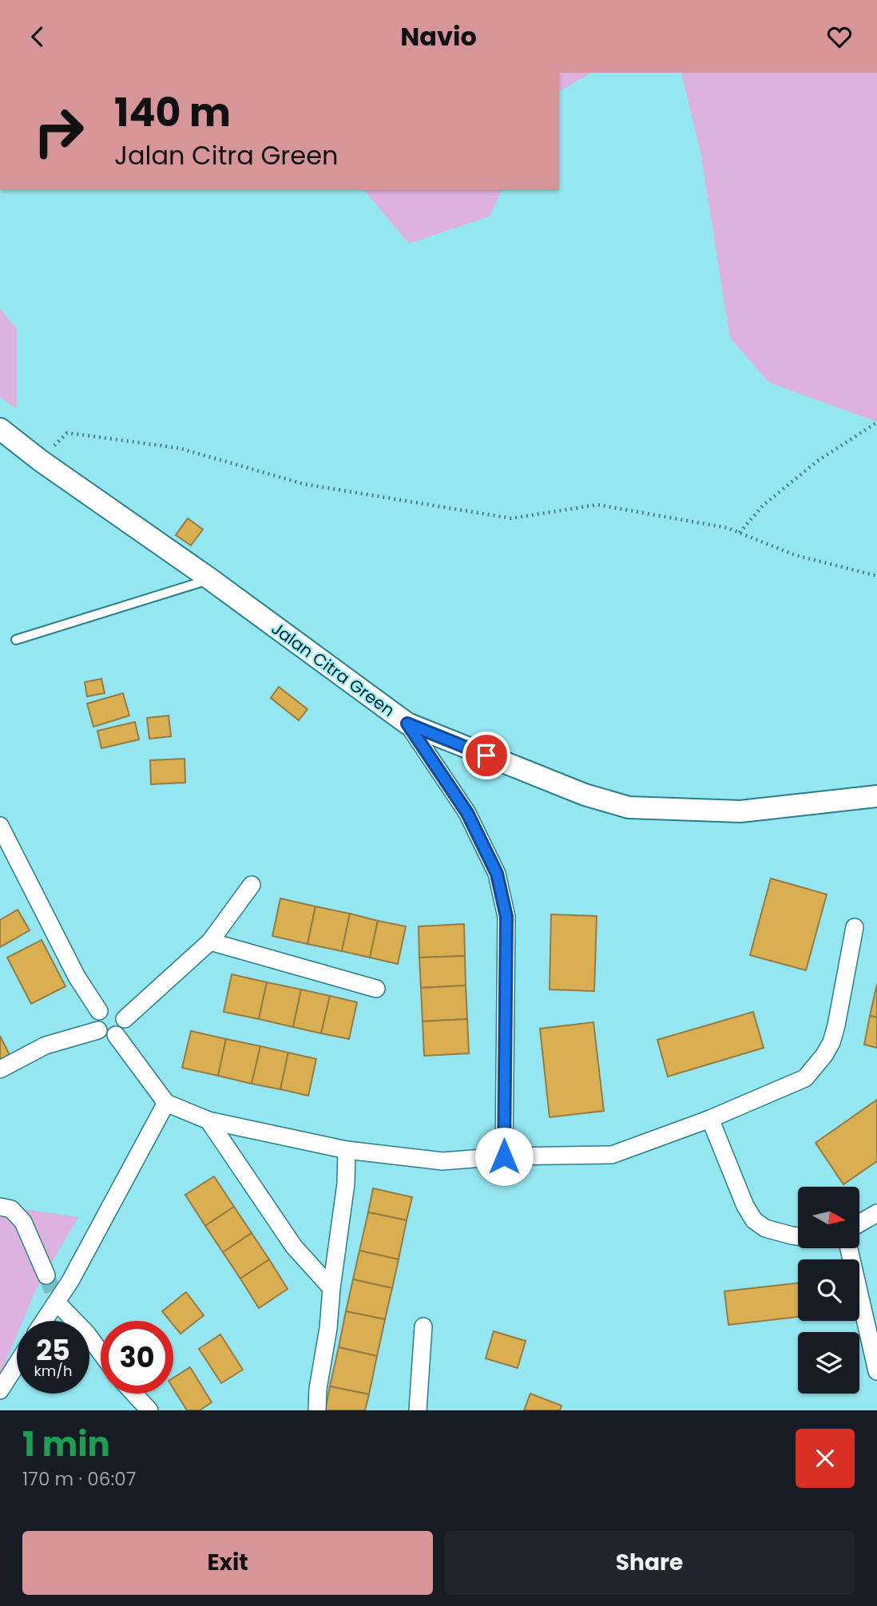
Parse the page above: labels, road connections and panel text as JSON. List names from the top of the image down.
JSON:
{
  "streets": {
    "street": ["Jalan Citra Green"]
  },
  "north": "right",
  "page": {
    "header": "Navio",
    "turn": ["140 m", "Jalan Citra Green"],
    "speed": "25 km/h",
    "limit": "30",
    "heading": ["1 min", "170 m · 06:07"],
    "buttons": ["Exit", "Share"]
  }
}
